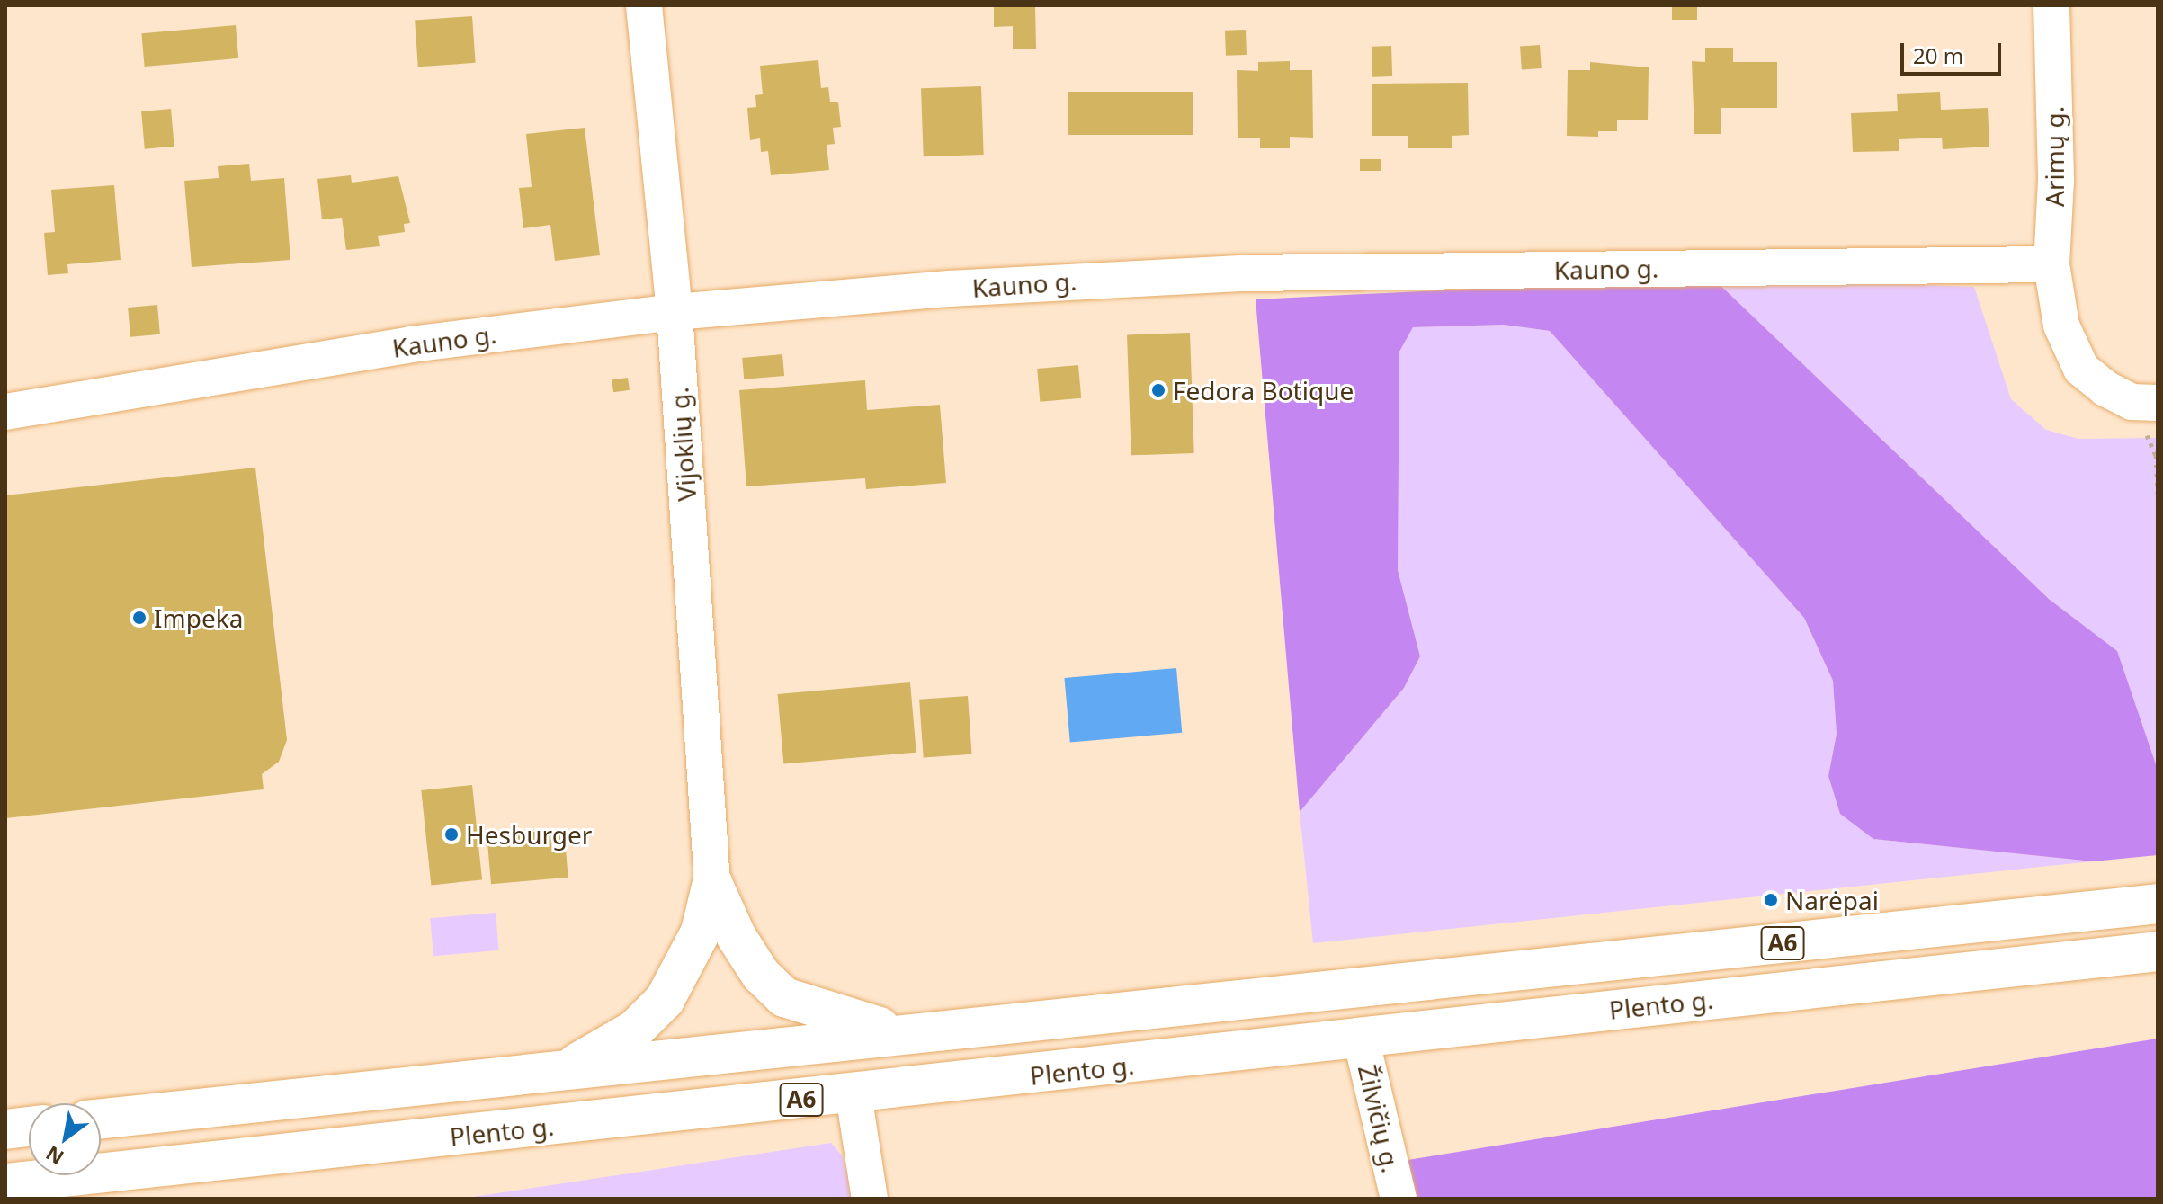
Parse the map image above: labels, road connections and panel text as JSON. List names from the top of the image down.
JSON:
{
  "streets": {
    "highway": ["A6", "Plento g."],
    "street": [
      "Arimų g.",
      "Kauno g.",
      "Vijoklių g.",
      "Žilvičių g."
    ]
  },
  "crossings": [
    ["Arimų g.", "Kauno g."],
    ["Kauno g.", "Vijoklių g."],
    ["Plento g.", "Žilvičių g."]
  ],
  "places": [
    "Fedora Botique",
    "Impeka",
    "Hesburger",
    "Narėpai"
  ],
  "scale_bar": "20 m",
  "north": "bottom left"
}
